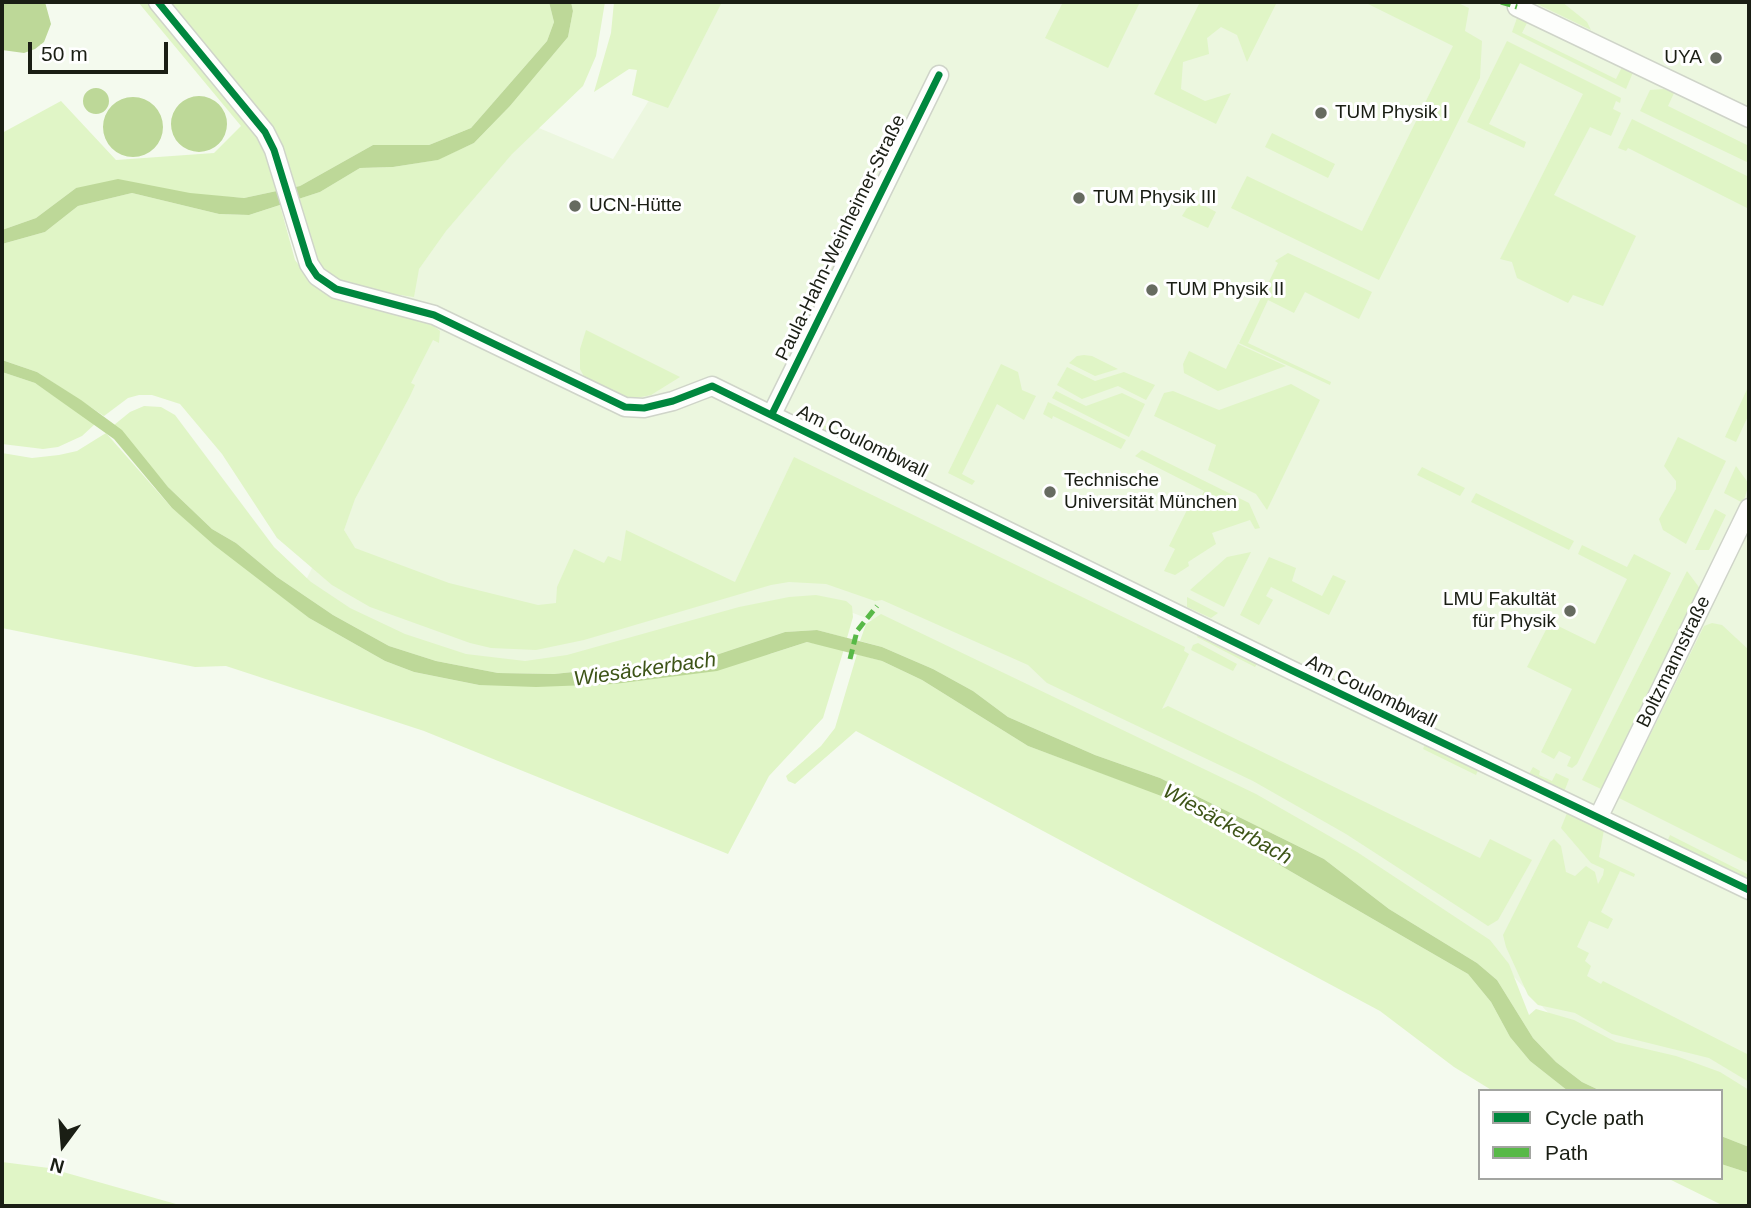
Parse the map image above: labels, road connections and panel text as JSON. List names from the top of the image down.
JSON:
{
  "streets": {
    "street": ["Paula-Hahn-Weinheimer-Straße", "Am Coulombwall", "Boltzmannstraße"]
  },
  "crossings": [
    ["Paula-Hahn-Weinheimer-Straße", "Am Coulombwall"],
    ["Am Coulombwall", "Boltzmannstraße"]
  ],
  "water": ["Wiesäckerbach"],
  "places": [
    "UYA",
    "TUM Physik I",
    "TUM Physik III",
    "UCN-Hütte",
    "TUM Physik II",
    "Technische Universität München",
    "LMU Fakultät für Physik"
  ],
  "legend": ["Cycle path", "Path"],
  "scale_bar": "50 m",
  "north": "bottom"
}
